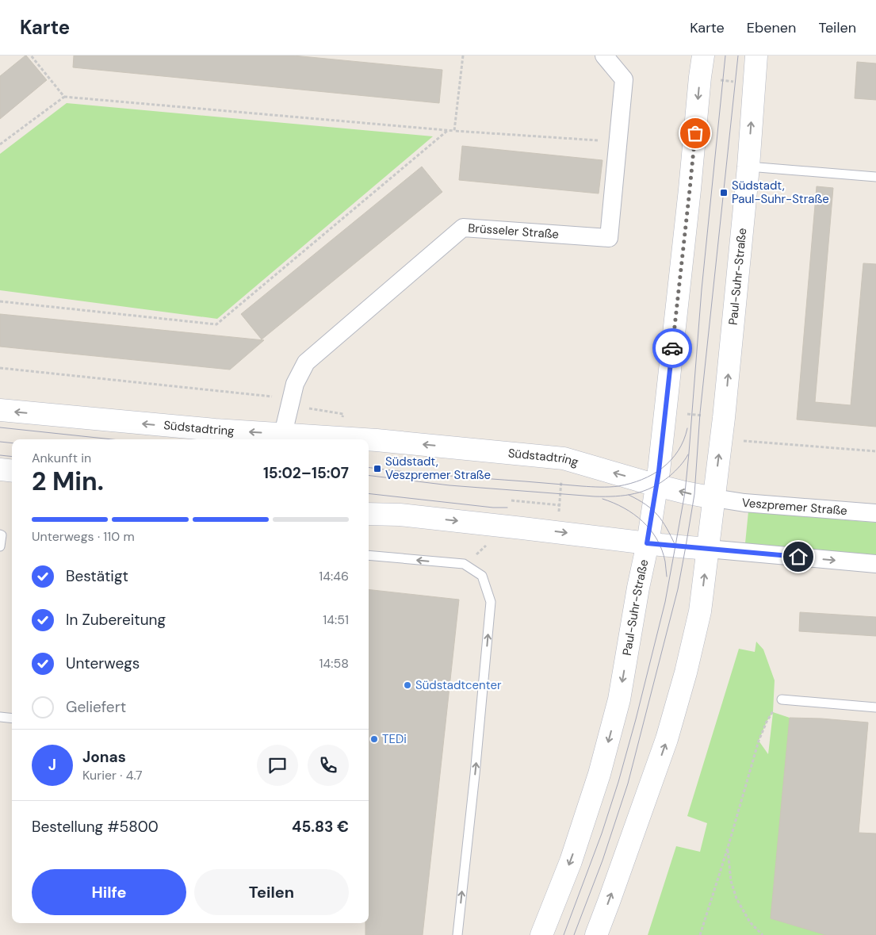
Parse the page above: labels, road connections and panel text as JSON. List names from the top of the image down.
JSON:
{
  "streets": {
    "street": [
      "Brüsseler Straße",
      "Paul-Suhr-Straße",
      "Südstadtring",
      "Veszpremer Straße"
    ]
  },
  "crossings": [
    ["Brüsseler Straße", "Südstadtring"],
    ["Paul-Suhr-Straße", "Südstadtring"],
    ["Paul-Suhr-Straße", "Veszpremer Straße"],
    ["Südstadtring", "Veszpremer Straße"]
  ],
  "places": {
    "transit": ["Südstadt, Paul-Suhr-Straße", "Südstadt, Veszpremer Straße"],
    "other": ["Südstadtcenter", "TEDi"]
  },
  "page": {
    "header": "Karte",
    "nav": ["Karte", "Ebenen", "Teilen"],
    "heading": ["2 Min.", "Ankunft in", "15:02–15:07"],
    "panel": [
      "Jonas",
      "Kurier · 4.7",
      "Bestellung #5800",
      "45.83 €"
    ],
    "bar": "Unterwegs · 110 m",
    "list": [
      ["Bestätigt", "14:46"],
      ["In Zubereitung", "14:51"],
      ["Unterwegs", "14:58"],
      "Geliefert"
    ],
    "round": "J",
    "buttons": ["Hilfe", "Teilen"]
  }
}
